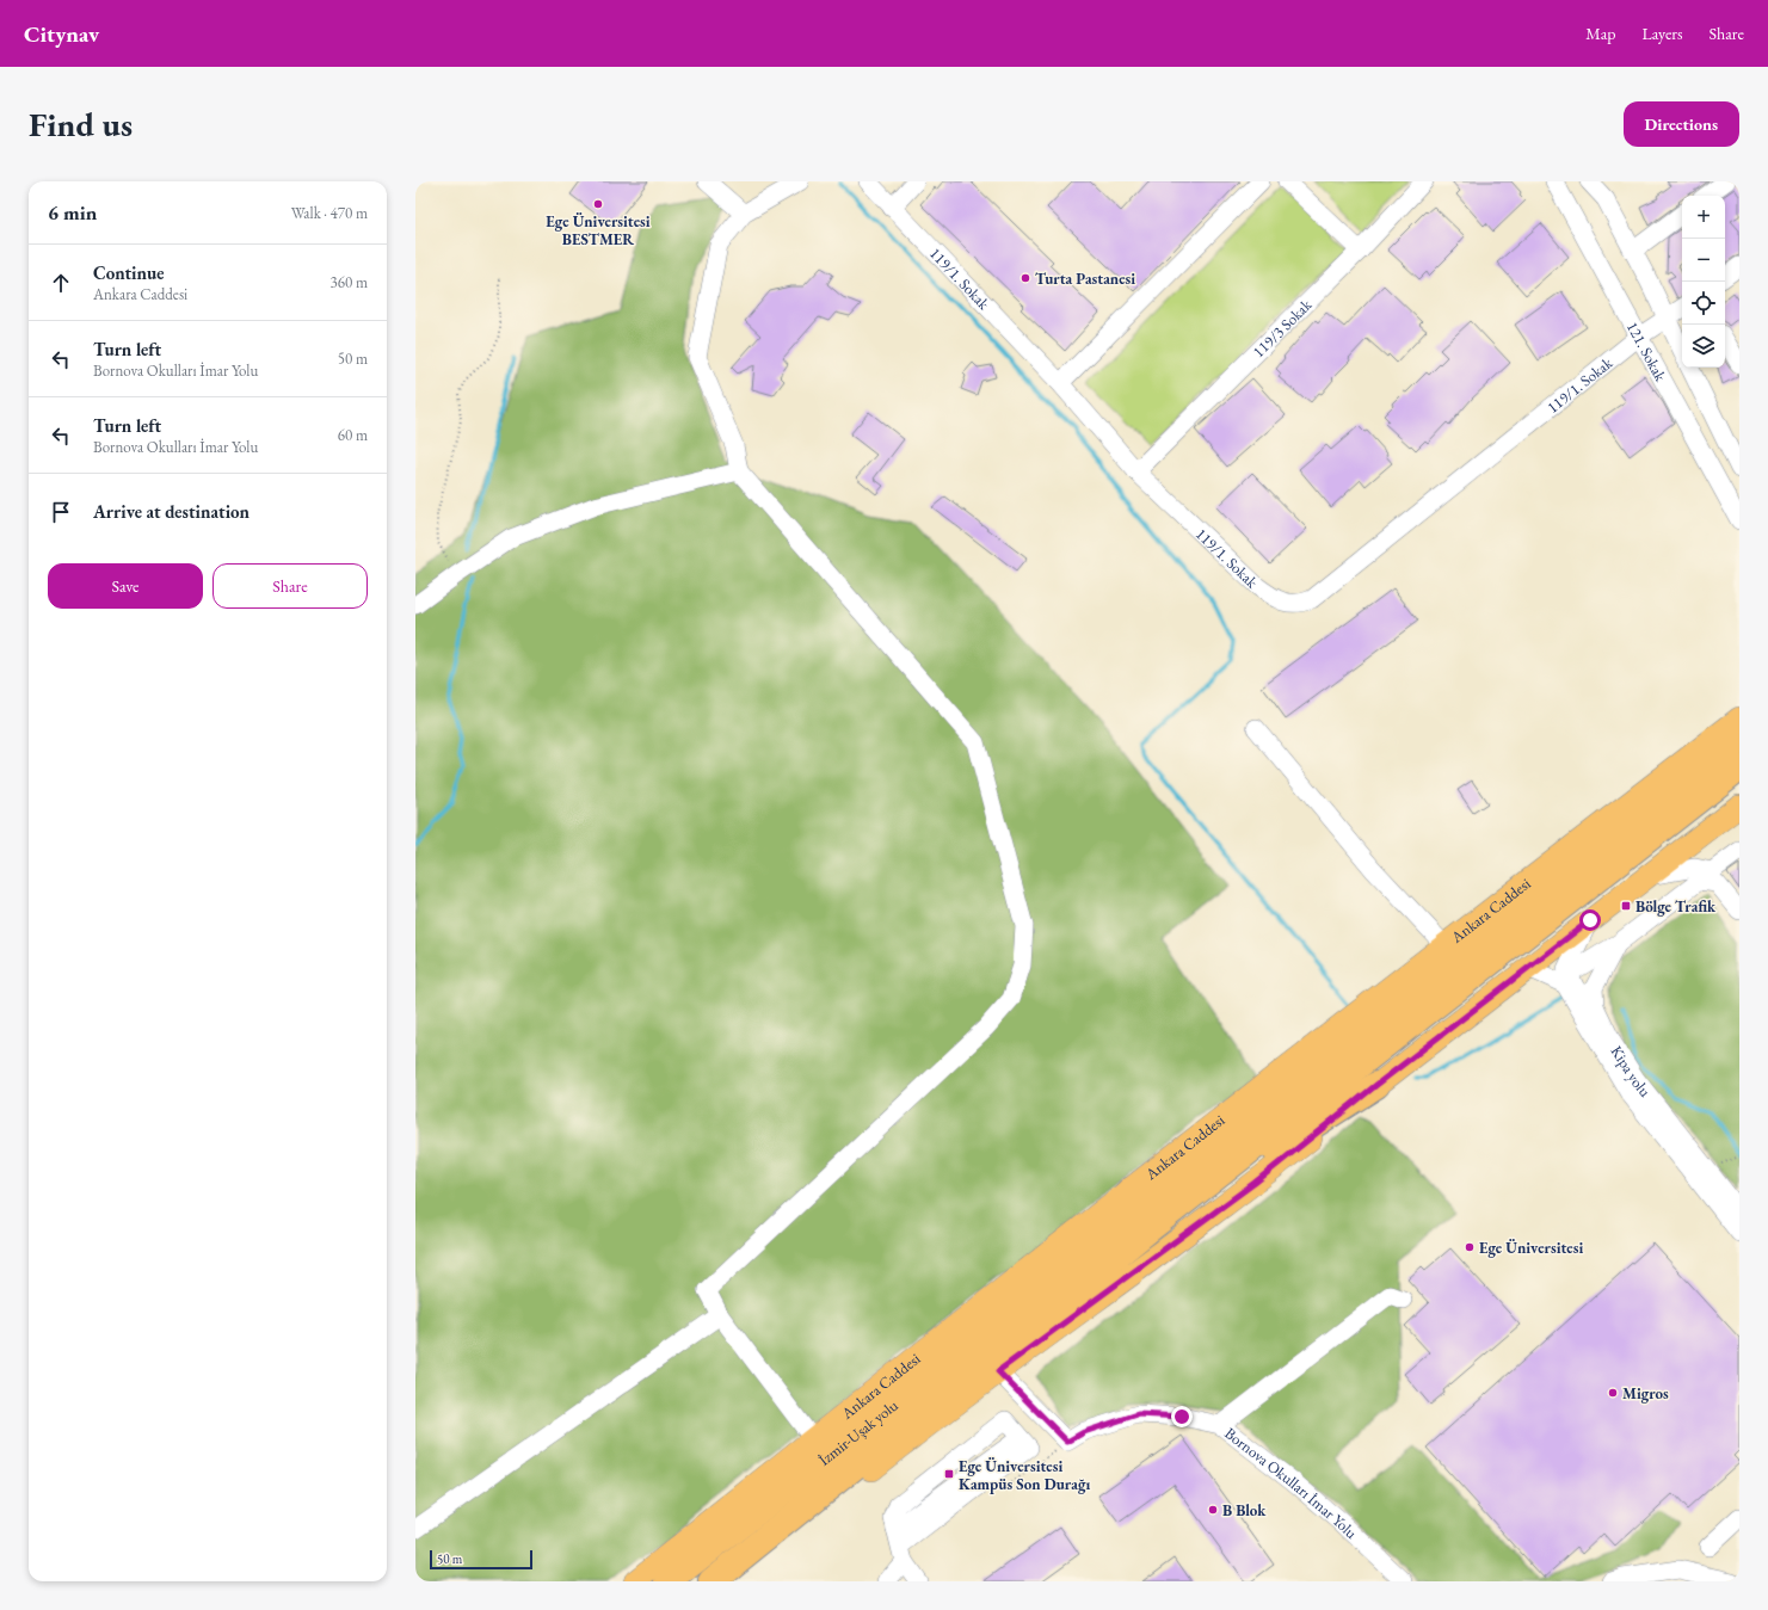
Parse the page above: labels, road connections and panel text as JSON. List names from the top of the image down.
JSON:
{
  "streets": {
    "highway": ["Ankara Caddesi", "İzmir-Uşak yolu"],
    "street": [
      "119/1. Sokak",
      "119/3 Sokak",
      "121. Sokak",
      "Kipa yolu",
      "Bornova Okulları İmar Yolu"
    ]
  },
  "crossings": [
    ["119/1. Sokak", "119/3 Sokak"],
    ["119/1. Sokak", "121. Sokak"],
    ["Ankara Caddesi", "İzmir-Uşak yolu"]
  ],
  "places": {
    "other": [
      "Ege Üniversitesi BESTMER",
      "Turta Pastanesi",
      "Ege Üniversitesi",
      "Migros",
      "B Blok"
    ],
    "transit": ["Bölge Trafik", "Ege Üniversitesi Kampüs Son Durağı"]
  },
  "scale_bar": "50 m",
  "page": {
    "header": "Citynav",
    "nav": ["Map", "Layers", "Share"],
    "buttons": [
      "Directions",
      ["Save", "Share"]
    ],
    "title": "Find us",
    "heading": ["6 min", "Walk · 470 m"],
    "map_buttons": ["+", "−"],
    "list": [
      ["Continue", "Ankara Caddesi", "360 m"],
      ["Turn left", "Bornova Okulları İmar Yolu", "50 m"],
      ["Turn left", "Bornova Okulları İmar Yolu", "60 m"],
      "Arrive at destination"
    ],
    "scale": "50 m"
  }
}
